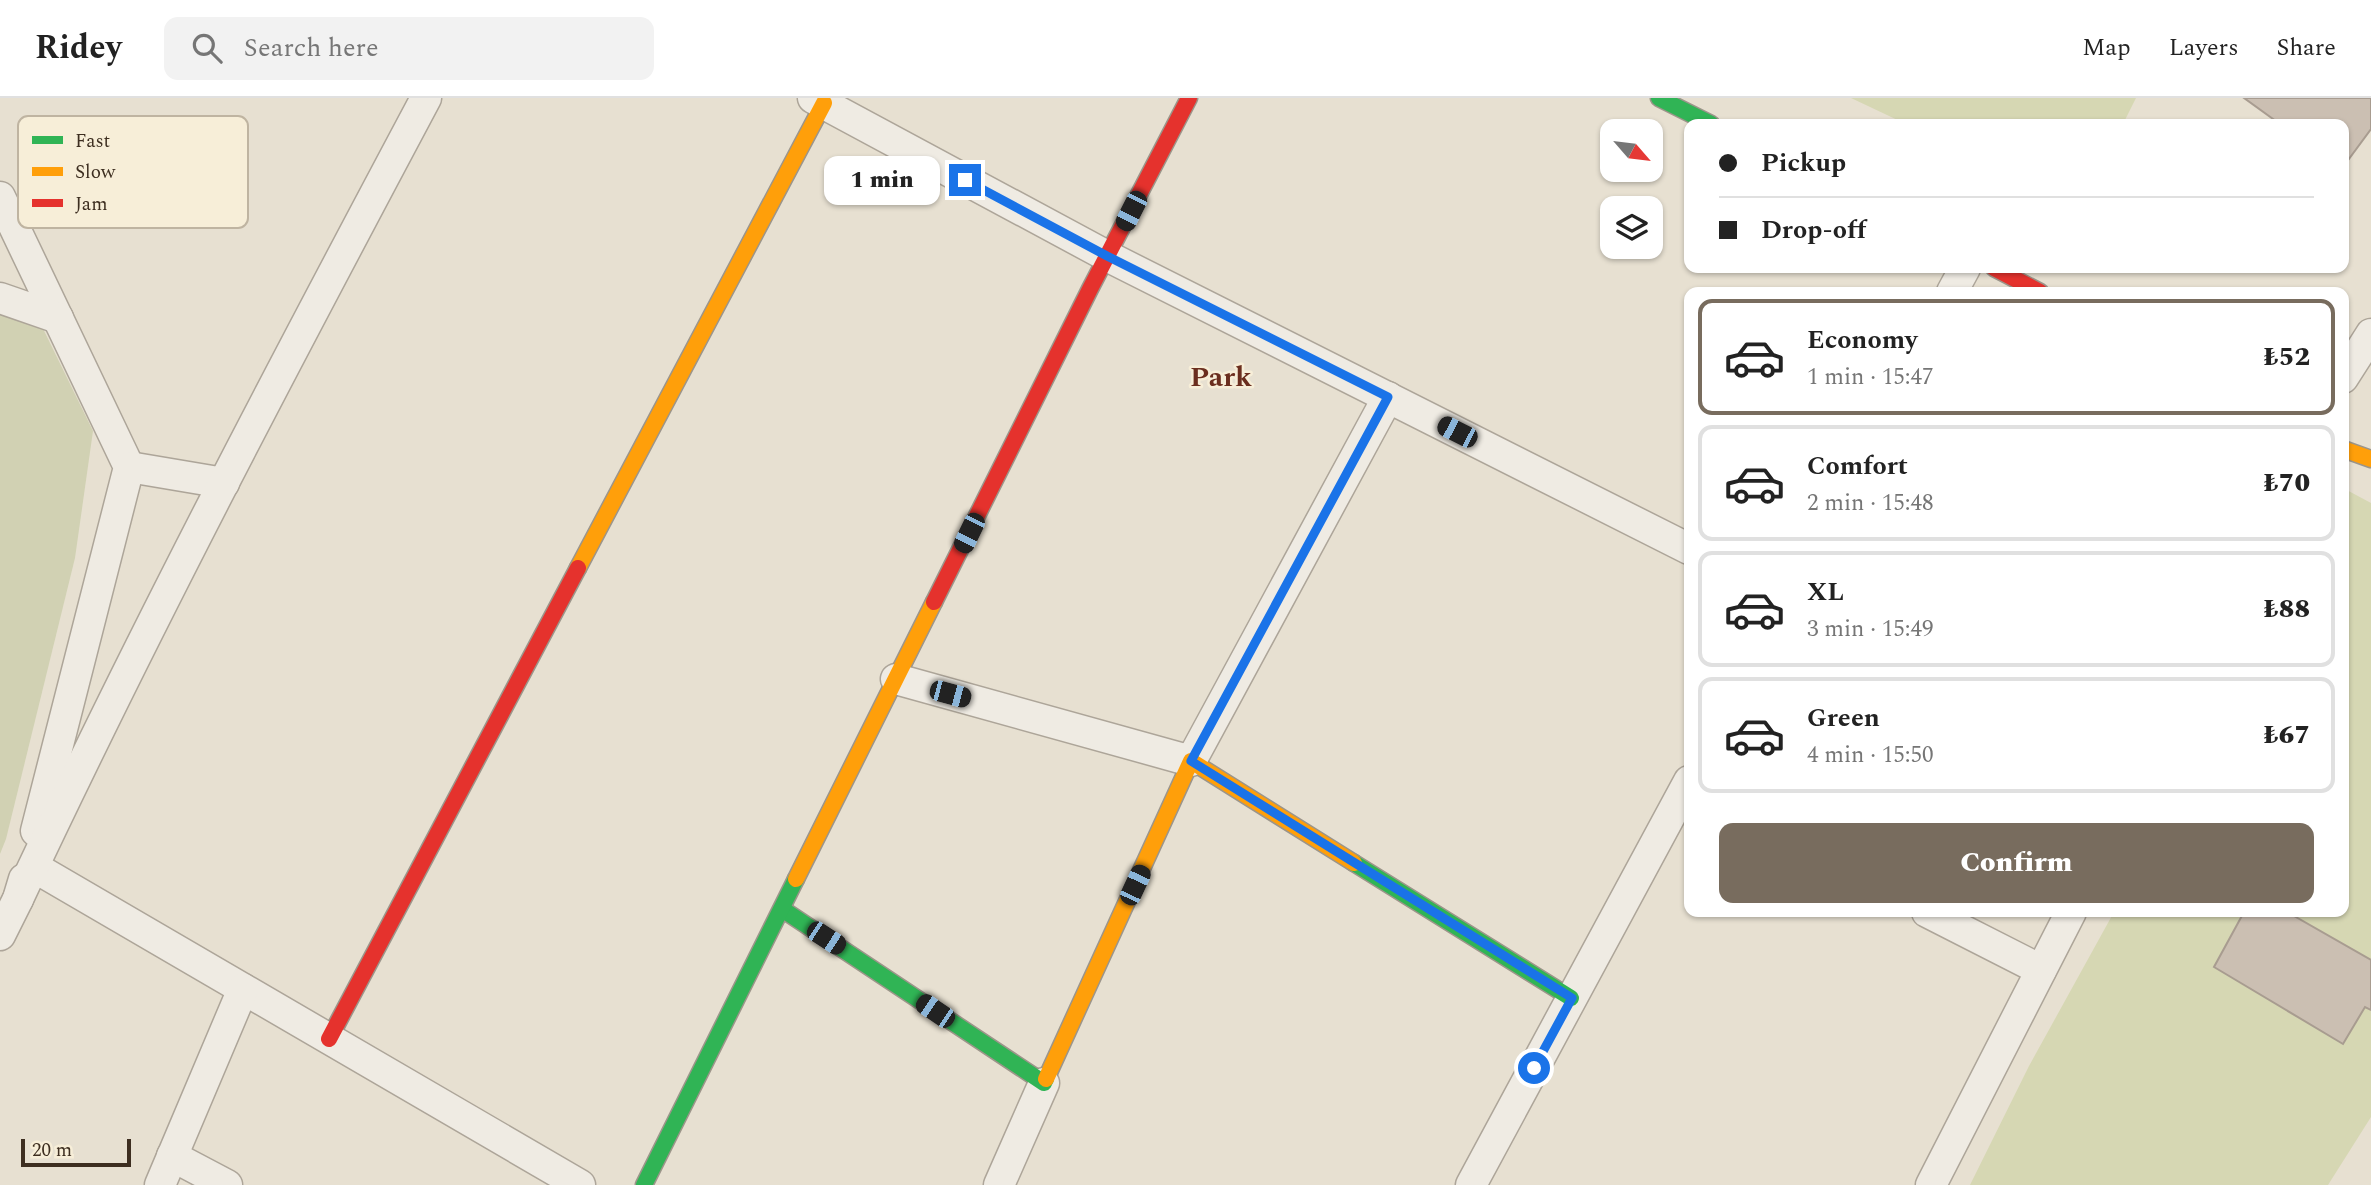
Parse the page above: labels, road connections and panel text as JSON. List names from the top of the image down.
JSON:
{
  "districts": ["Park"],
  "legend": ["Fast", "Slow", "Jam"],
  "scale_bar": "20 m",
  "north": "bottom right",
  "page": {
    "header": "Ridey",
    "search": "Search here",
    "nav": ["Map", "Layers", "Share"],
    "banner": ["Pickup", "Drop-off"],
    "bubble": "1 min",
    "list": [
      {
        "name": "Economy",
        "note": "1 min · 15:47",
        "value": "₺52"
      },
      {
        "name": "Comfort",
        "note": "2 min · 15:48",
        "value": "₺70"
      },
      {
        "name": "XL",
        "note": "3 min · 15:49",
        "value": "₺88"
      },
      {
        "name": "Green",
        "note": "4 min · 15:50",
        "value": "₺67"
      }
    ],
    "buttons": "Confirm",
    "scale": "20 m"
  }
}
